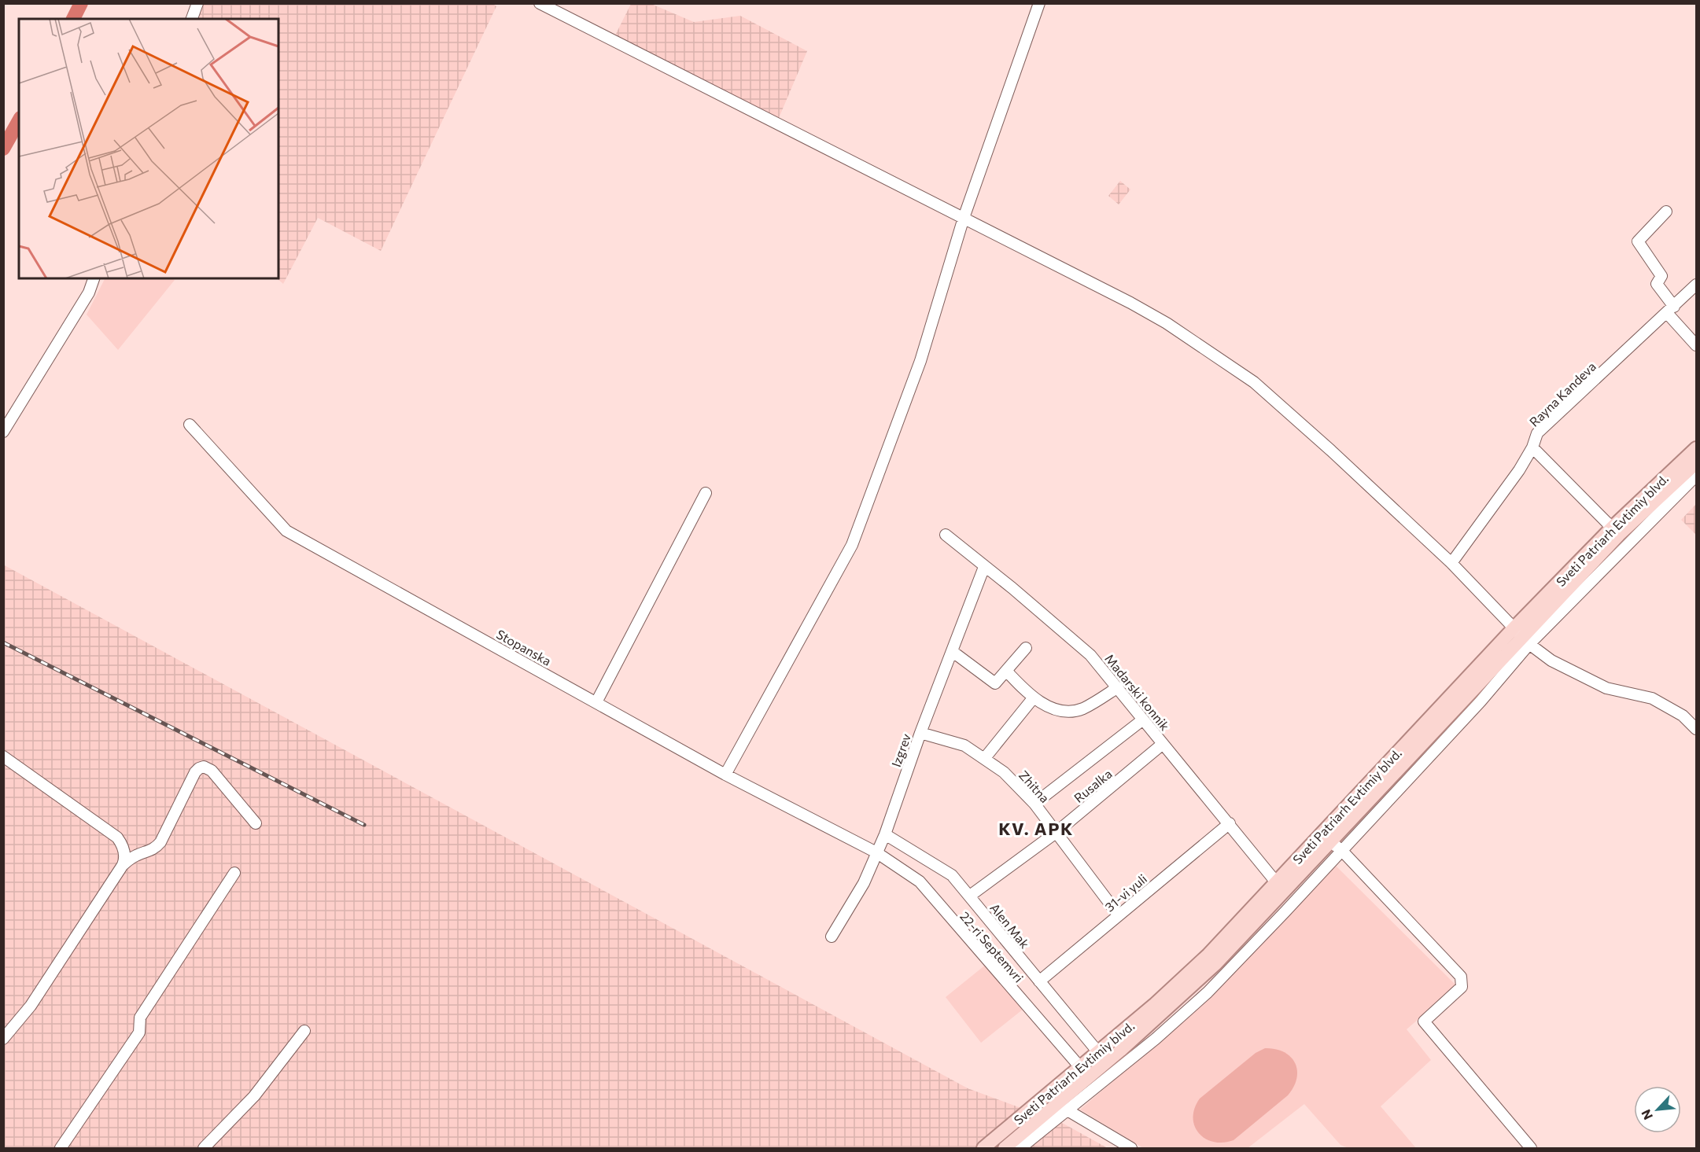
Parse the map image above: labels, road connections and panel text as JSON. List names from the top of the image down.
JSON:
{
  "streets": {
    "main road": ["Sveti Patriarh Evtimiy blvd."],
    "street": [
      "Rayna Kandeva",
      "Stopanska",
      "Madarski konnik",
      "Izgrev",
      "Rusalka",
      "Zhitna",
      "31-vi yuli",
      "Alen Mak",
      "22-ri Septemvri"
    ]
  },
  "crossings": [
    ["Sveti Patriarh Evtimiy blvd.", "Madarski konnik"],
    ["Sveti Patriarh Evtimiy blvd.", "Alen Mak"],
    ["Sveti Patriarh Evtimiy blvd.", "22-ri Septemvri"],
    ["Stopanska", "Izgrev"],
    ["Stopanska", "22-ri Septemvri"],
    ["Madarski konnik", "Izgrev"],
    ["Madarski konnik", "Rusalka"],
    ["Madarski konnik", "31-vi yuli"],
    ["Izgrev", "Zhitna"],
    ["Izgrev", "Alen Mak"],
    ["Izgrev", "22-ri Septemvri"],
    ["Rusalka", "Zhitna"],
    ["Rusalka", "Alen Mak"],
    ["Zhitna", "31-vi yuli"],
    ["31-vi yuli", "Alen Mak"]
  ],
  "districts": ["KV. APK"],
  "north": "bottom left"
}
